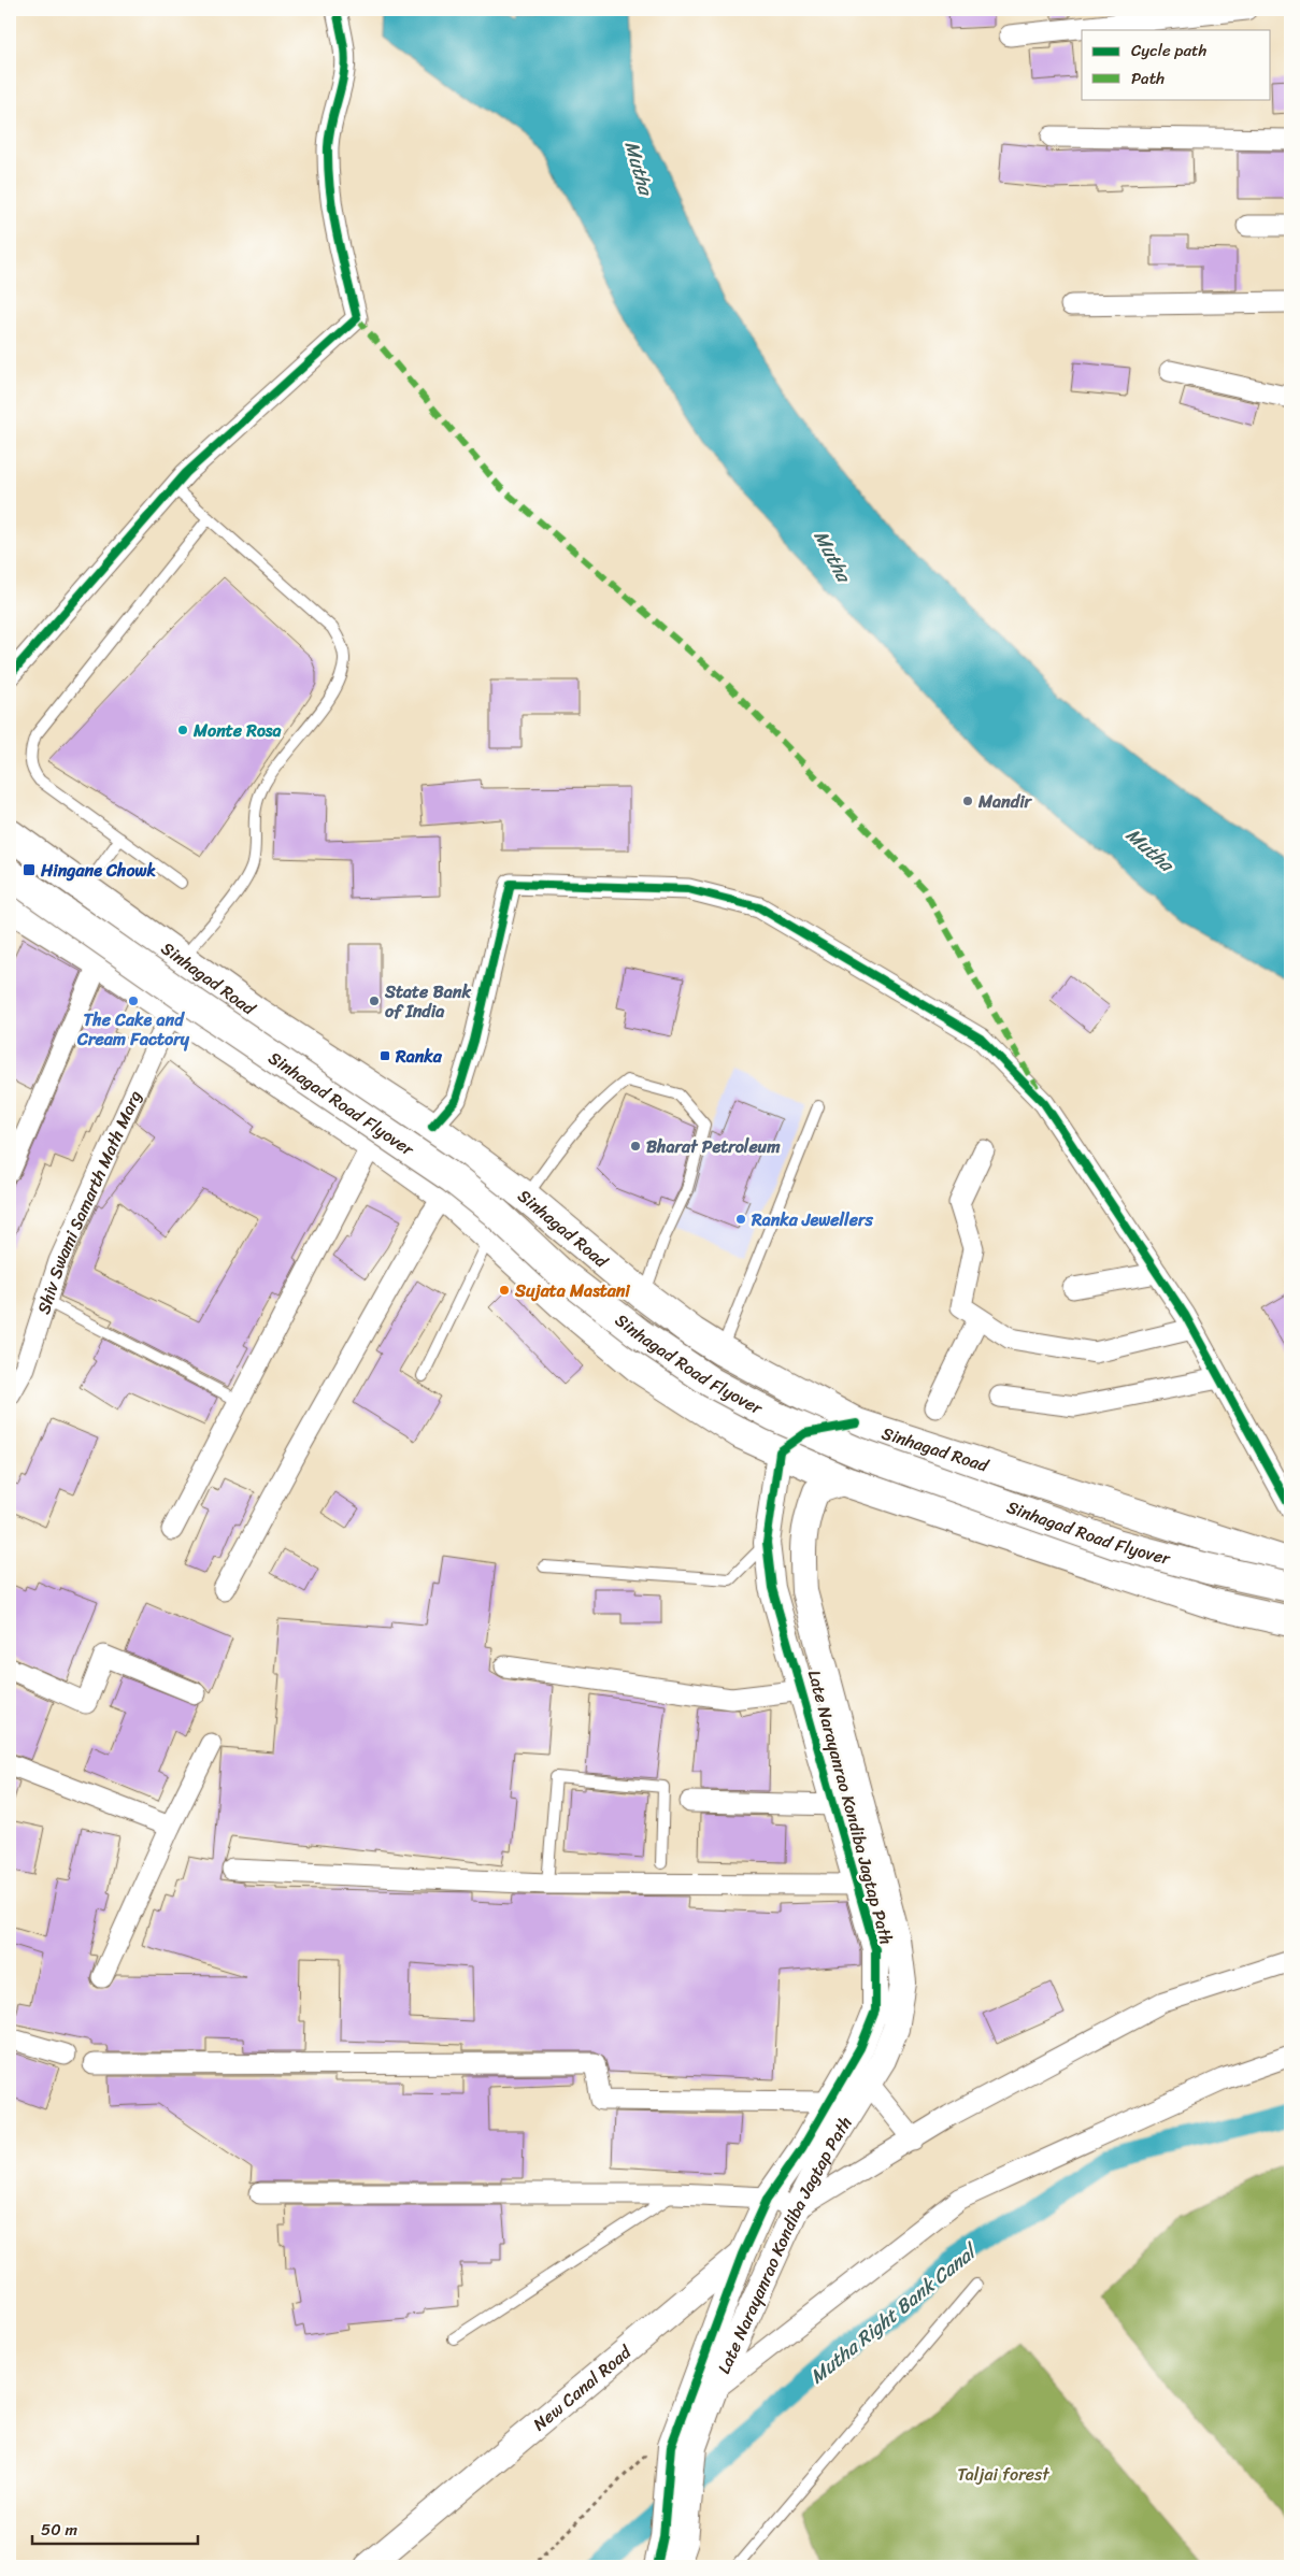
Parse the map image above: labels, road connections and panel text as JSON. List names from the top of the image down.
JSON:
{
  "streets": {
    "main road": ["Sinhagad Road", "Sinhagad Road Flyover"],
    "street": ["Shiv Swami Samarth Math Marg", "Late Narayanrao Kondiba Jagtap Path", "New Canal Road"]
  },
  "crossings": [
    ["Sinhagad Road", "Sinhagad Road Flyover"],
    ["Late Narayanrao Kondiba Jagtap Path", "New Canal Road"]
  ],
  "water": ["Mutha", "Mutha Right Bank Canal"],
  "parks": ["Taljai forest"],
  "places": {
    "other": [
      "Monte Rosa",
      "Mandir",
      "The Cake and Cream Factory",
      "State Bank of India",
      "Bharat Petroleum",
      "Ranka Jewellers",
      "Sujata Mastani"
    ],
    "transit": ["Hingane Chowk", "Ranka"]
  },
  "legend": ["Cycle path", "Path"],
  "scale_bar": "50 m"
}
